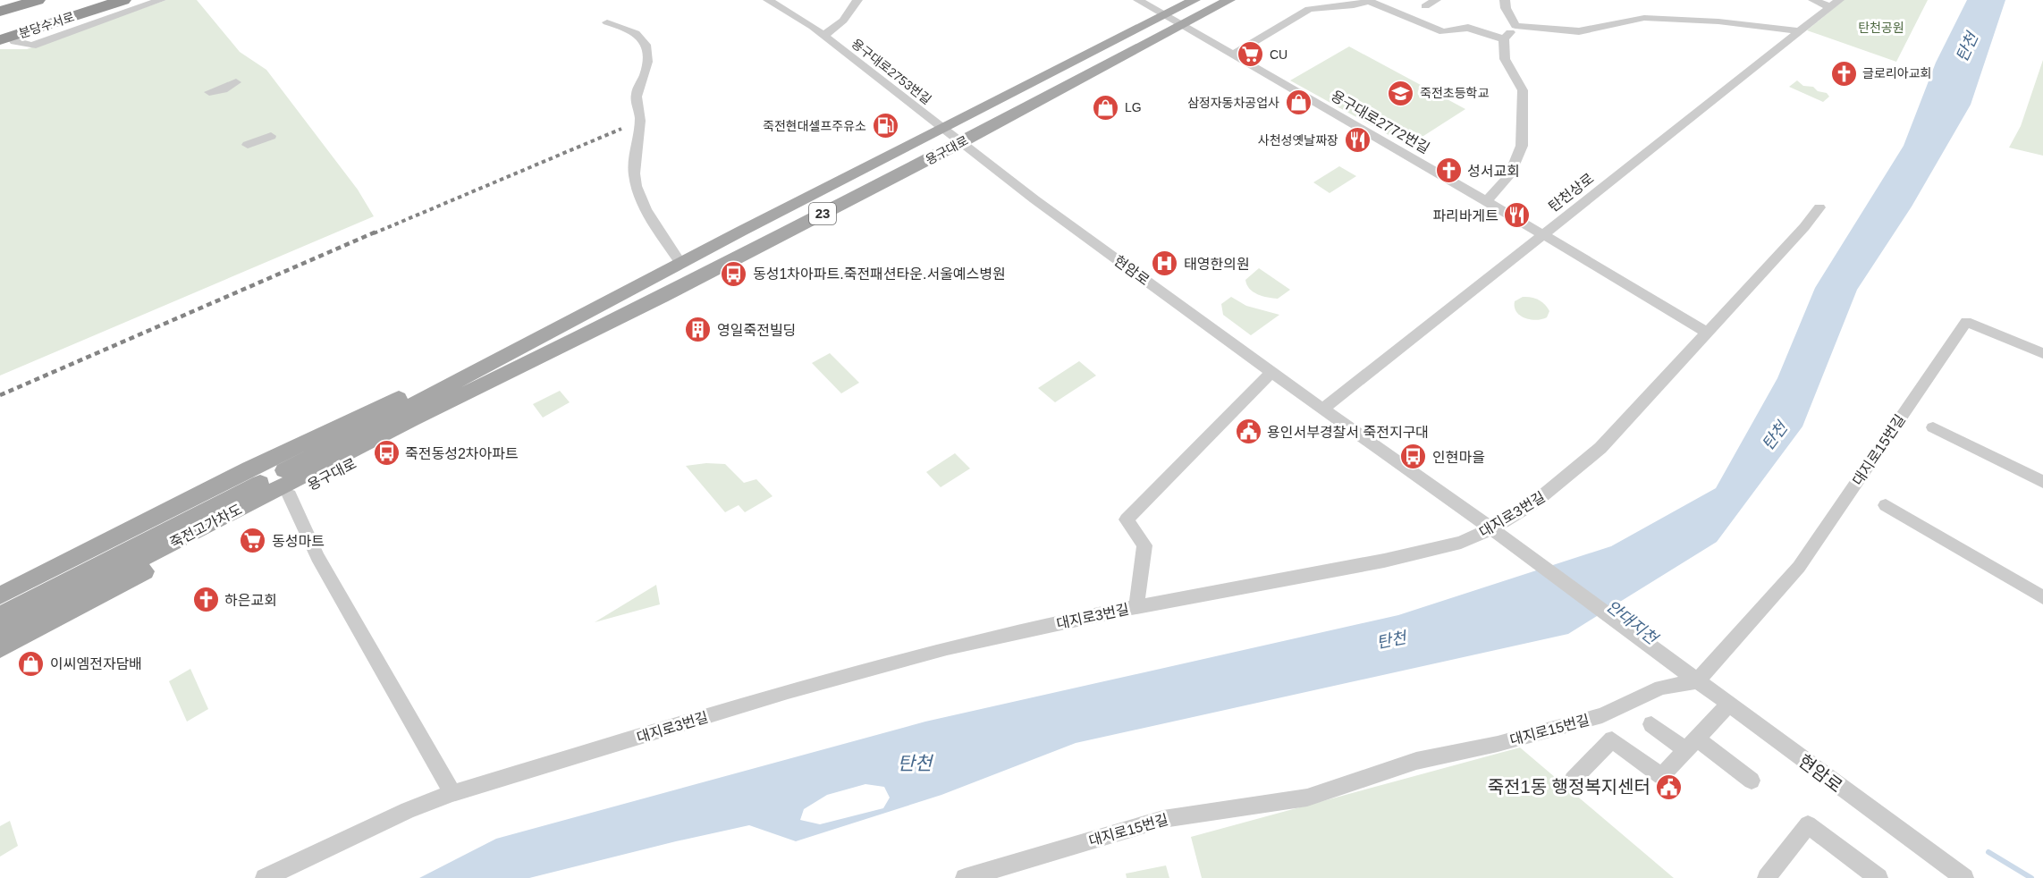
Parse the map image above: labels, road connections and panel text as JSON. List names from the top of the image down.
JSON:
{
  "streets": {
    "highway": ["분당수서로"],
    "main road": ["용구대로", "23", "죽전고가차도"],
    "street": [
      "용구대로2753번길",
      "용구대로2772번길",
      "탄천상로",
      "현암로",
      "대지로15번길",
      "대지로3번길"
    ]
  },
  "crossings": [
    ["용구대로2753번길", "용구대로"],
    ["용구대로2753번길", "현암로"],
    ["용구대로2772번길", "용구대로"],
    ["용구대로2772번길", "탄천상로"],
    ["용구대로2772번길", "대지로3번길"],
    ["용구대로", "현암로"],
    ["용구대로", "죽전고가차도"],
    ["탄천상로", "현암로"],
    ["현암로", "대지로15번길"],
    ["현암로", "대지로3번길"]
  ],
  "water": ["탄천", "안대지천"],
  "parks": ["탄천공원"],
  "places": {
    "supermarket": ["CU", "동성마트"],
    "church": ["글로리아교회", "성서교회", "하은교회"],
    "school or university": ["죽전초등학교"],
    "shop": ["삼정자동차공업사", "LG", "이씨엠전자담배"],
    "fuel station": ["죽전현대셀프주유소"],
    "restaurant": ["사천성옛날짜장", "파리바게트"],
    "hospital": ["태영한의원"],
    "bus stop": ["동성1차아파트.죽전패션타운.서울예스병원", "죽전동성2차아파트", "인현마을"],
    "building": ["영일죽전빌딩"],
    "public building": ["용인서부경찰서 죽전지구대", "죽전1동 행정복지센터"]
  }
}
